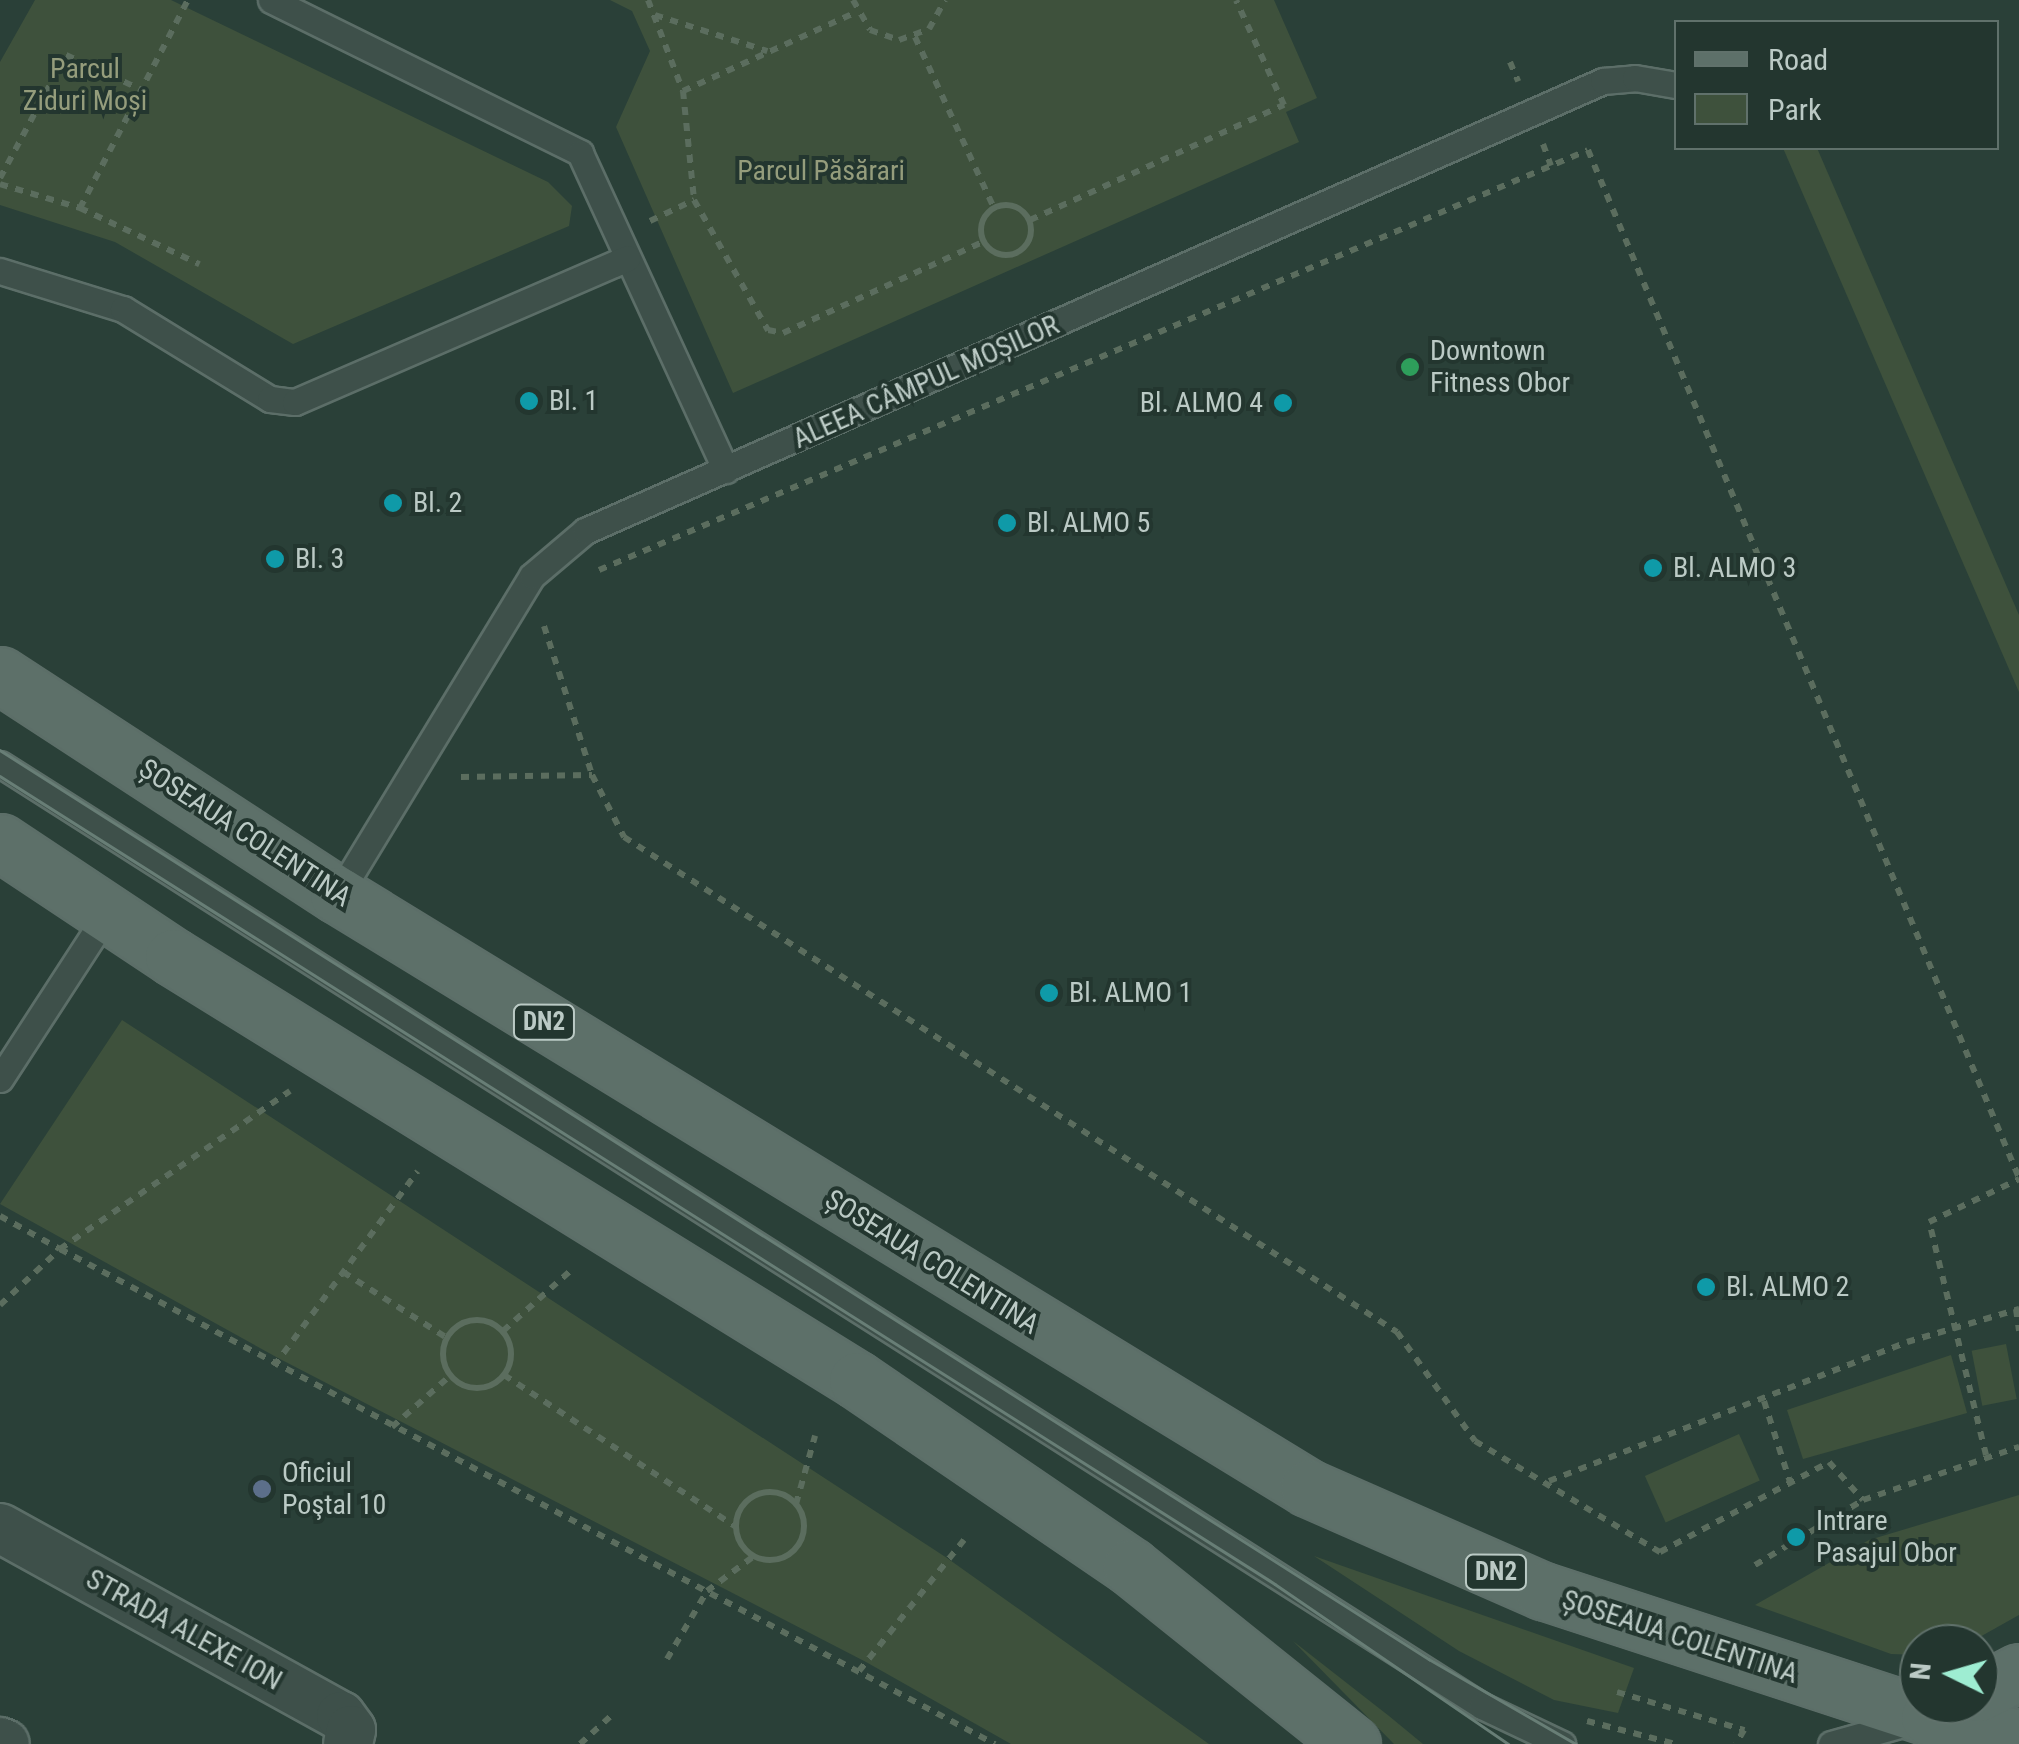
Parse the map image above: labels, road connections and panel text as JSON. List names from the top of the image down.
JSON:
{
  "streets": {
    "main road": ["ȘOSEAUA COLENTINA", "DN2"],
    "street": ["STRADA ALEXE ION"],
    "lane": ["ALEEA CÂMPUL MOȘILOR"]
  },
  "crossings": [
    ["ALEEA CÂMPUL MOȘILOR", "ȘOSEAUA COLENTINA"]
  ],
  "parks": ["Parcul Ziduri Moși", "Parcul Păsărari"],
  "places": [
    "Downtown Fitness Obor",
    "Bl. 1",
    "Bl. ALMO 4",
    "Bl. 2",
    "Bl. ALMO 5",
    "Bl. 3",
    "Bl. ALMO 3",
    "Bl. ALMO 1",
    "Bl. ALMO 2",
    "Oficiul Poştal 10",
    "Intrare Pasajul Obor"
  ],
  "legend": ["Road", "Park"],
  "north": "left"
}
